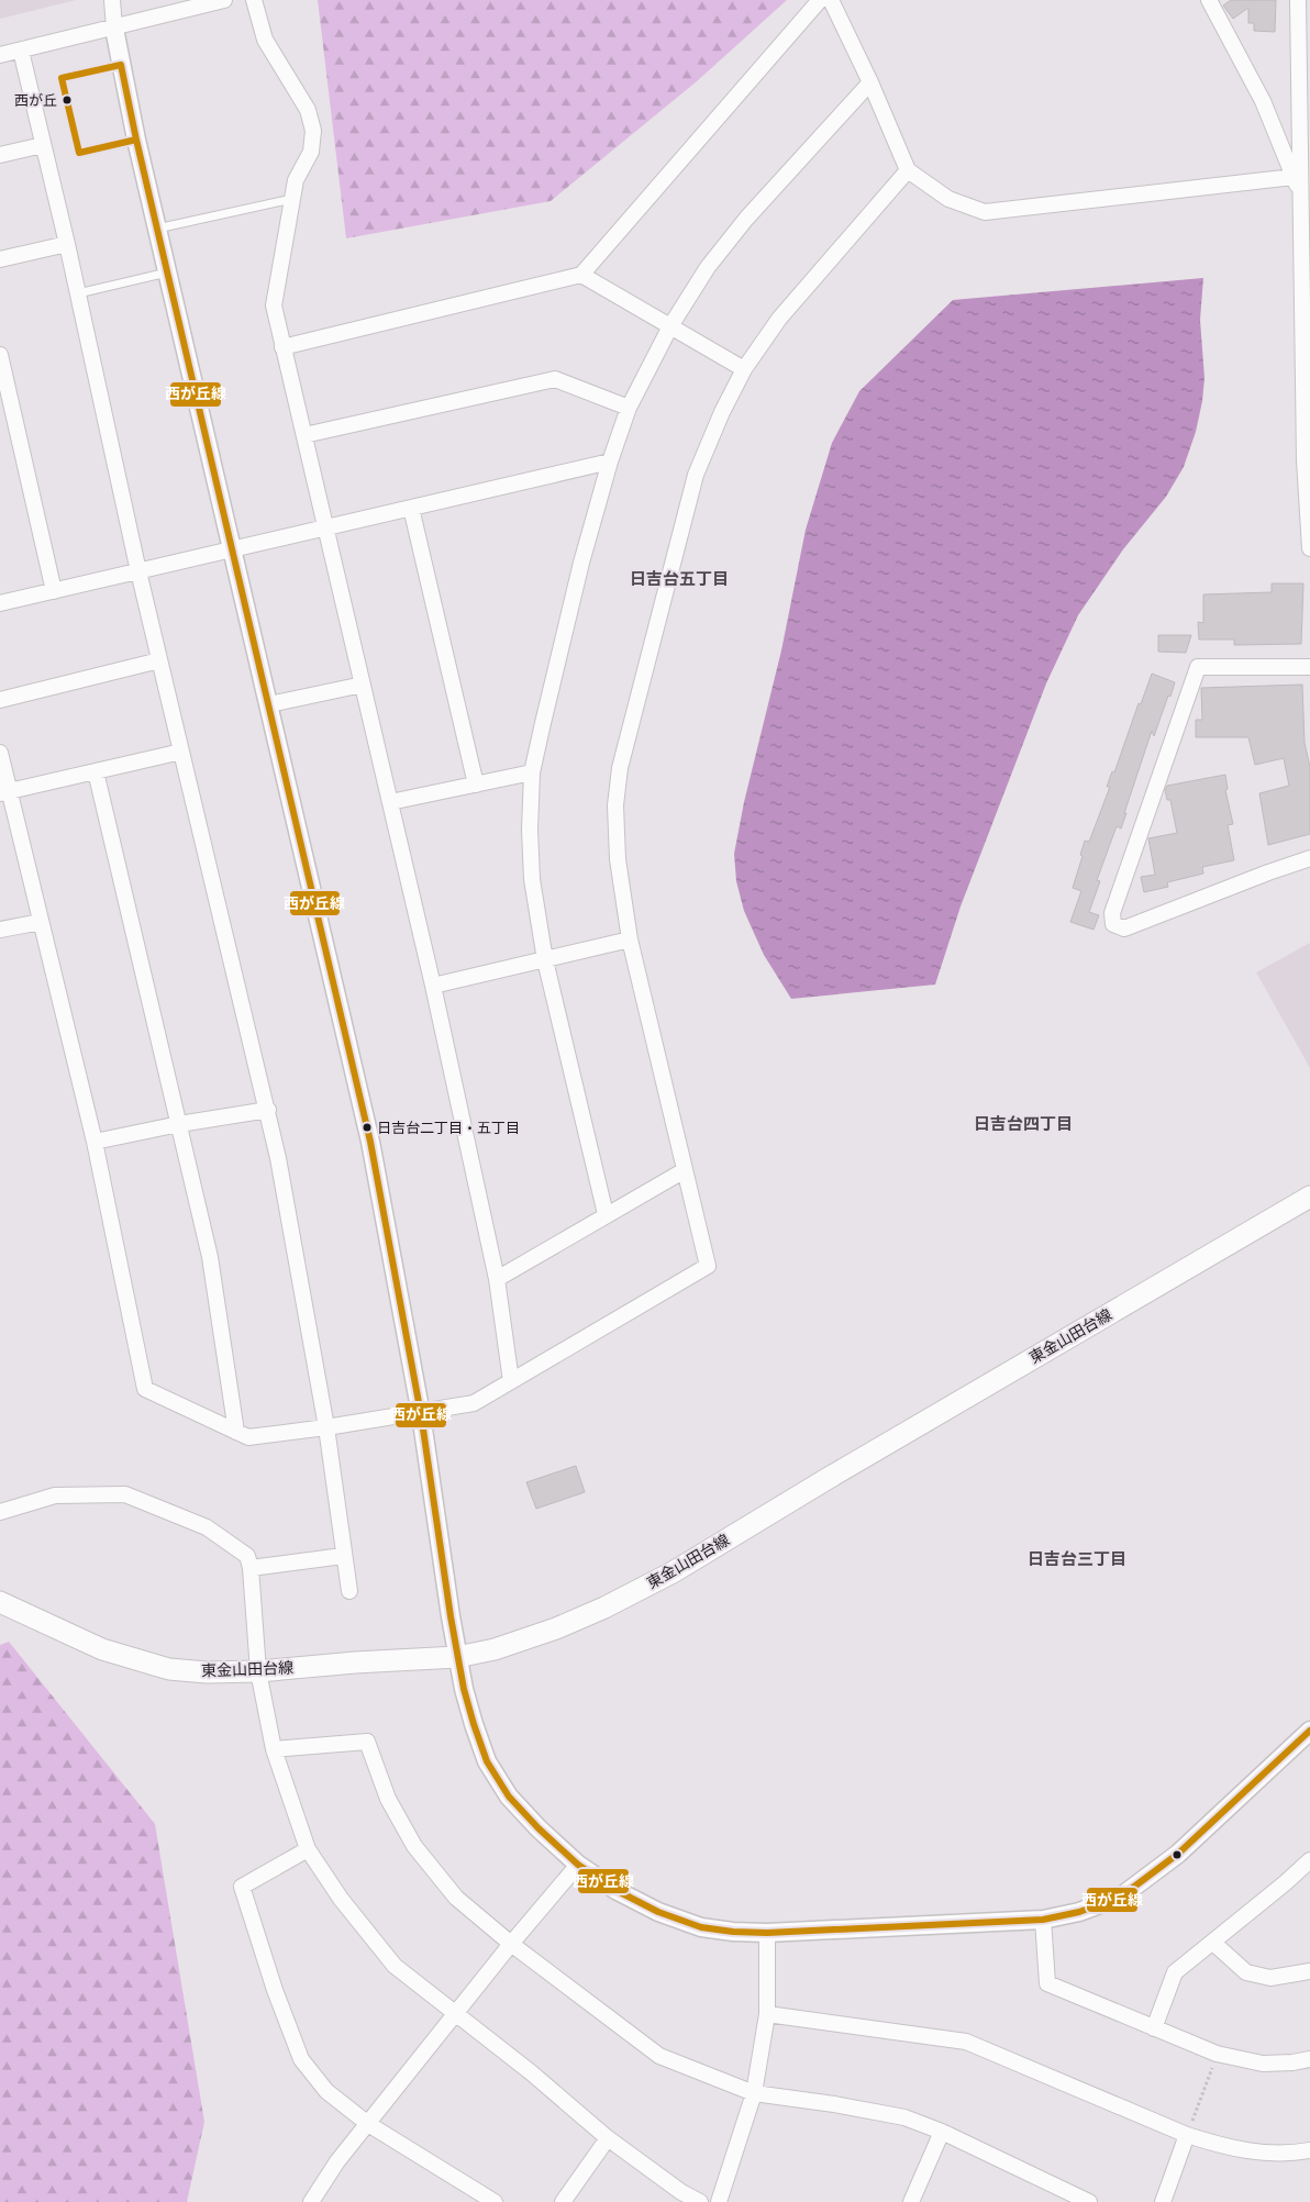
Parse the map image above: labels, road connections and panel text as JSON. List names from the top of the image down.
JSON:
{
  "streets": {
    "main road": ["東金山田台線"]
  },
  "districts": ["日吉台五丁目", "日吉台四丁目", "日吉台三丁目"],
  "places": ["西が丘", "日吉台二丁目・五丁目"],
  "lines": ["transit line 西が丘線"]
}
